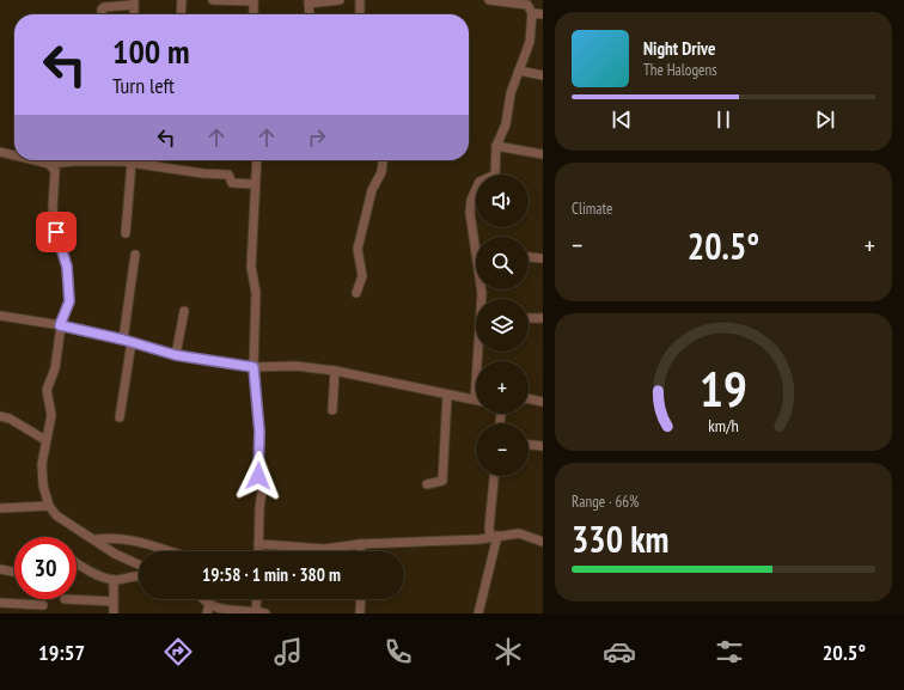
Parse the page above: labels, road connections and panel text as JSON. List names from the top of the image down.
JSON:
{
  "page": {
    "turn": ["100 m", "Turn left"],
    "song": ["Night Drive", "The Halogens"],
    "tile": [
      "Climate",
      ["Range · 66%", "330 km"]
    ],
    "map_buttons": ["+", "−"],
    "heat": ["−", "20.5°", "+"],
    "limit": "30",
    "trip": "19:58 · 1 min · 380 m",
    "tabs": ["19:57", "20.5°"],
    "gauge": ["19", "km/h"]
  }
}
